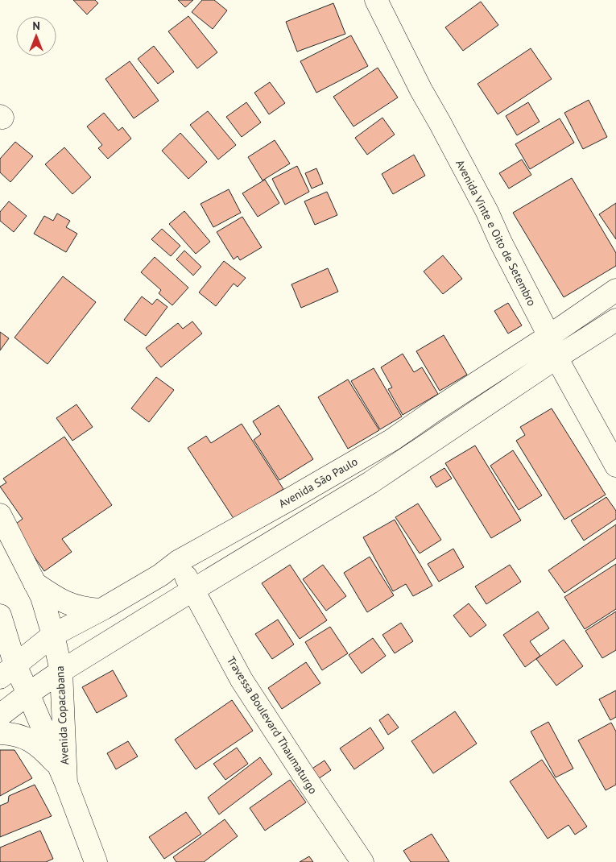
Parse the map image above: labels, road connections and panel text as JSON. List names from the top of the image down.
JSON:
{
  "streets": {
    "street": [
      "Avenida Vinte e Oito de Setembro",
      "Avenida São Paulo",
      "Avenida Copacabana",
      "Travessa Boulevard Thaumaturgo"
    ]
  },
  "crossings": [
    ["Avenida Vinte e Oito de Setembro", "Avenida São Paulo"],
    ["Avenida São Paulo", "Avenida Copacabana"],
    ["Avenida São Paulo", "Travessa Boulevard Thaumaturgo"]
  ],
  "north": "top"
}
